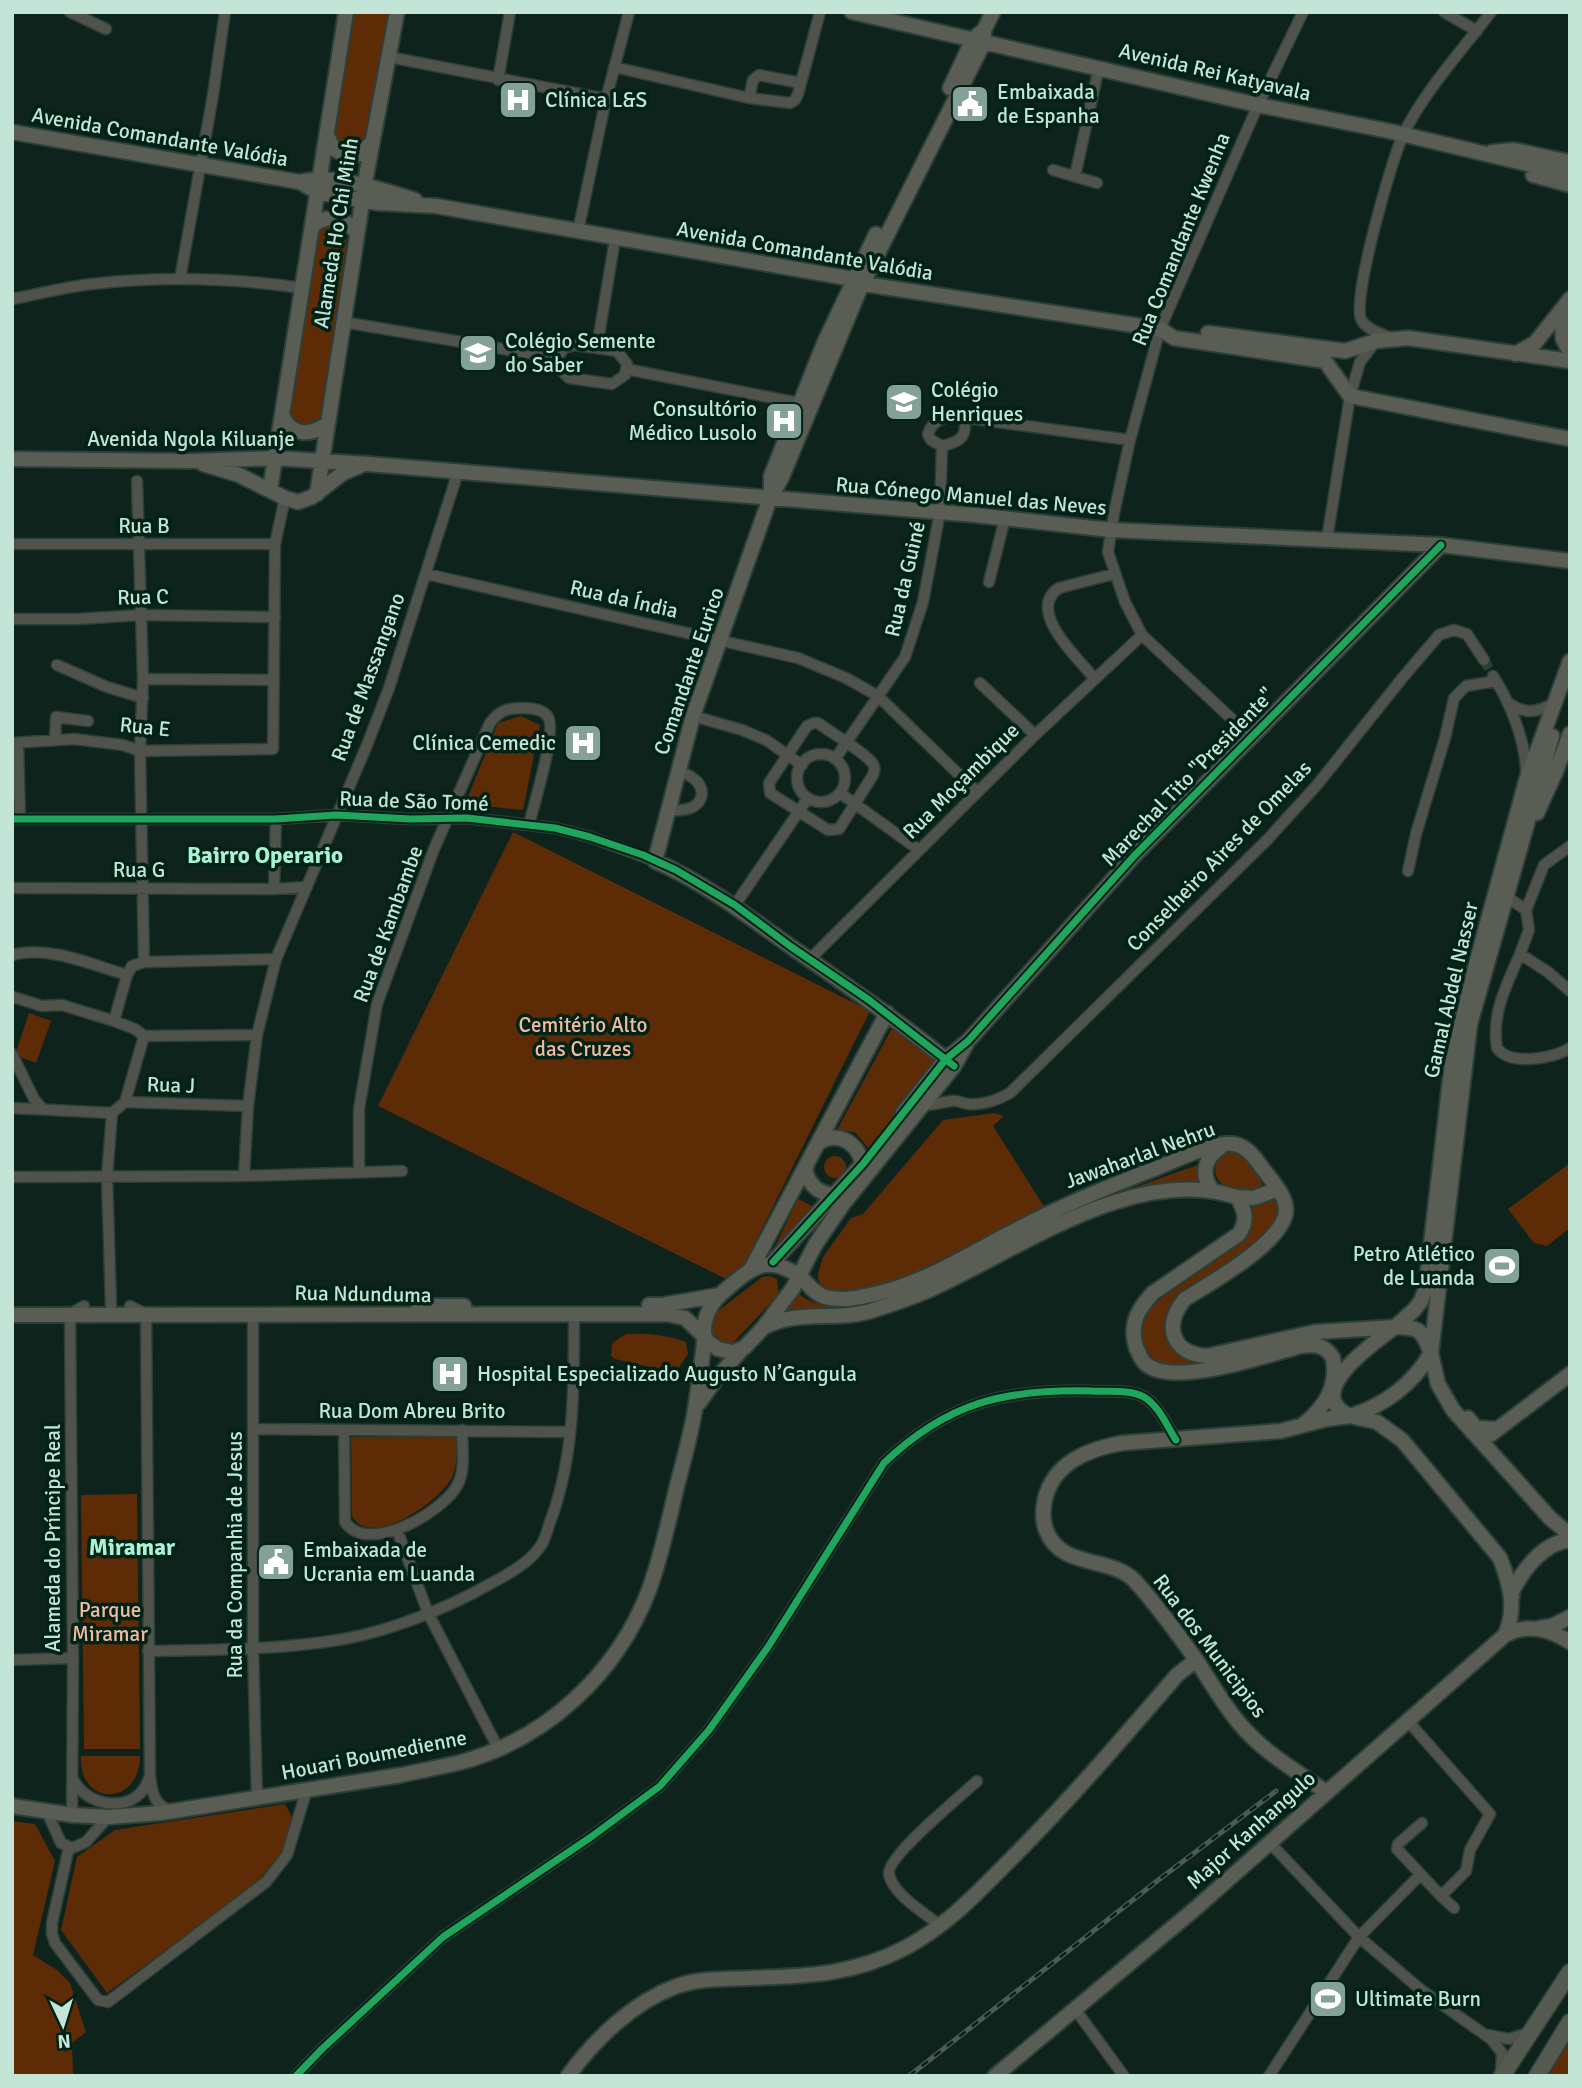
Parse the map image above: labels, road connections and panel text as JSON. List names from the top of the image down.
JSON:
{
  "streets": {
    "main road": [
      "Avenida Rei Katyavala",
      "Avenida Comandante Valódia",
      "Alameda Ho Chi Minh",
      "Avenida Ngola Kiluanje",
      "Rua Cónego Manuel das Neves",
      "Comandante Eurico",
      "Marechal Tito \"Presidente\"",
      "Rua de São Tomé",
      "Gamal Abdel Nasser",
      "Jawaharlal Nehru",
      "Rua Ndunduma",
      "Rua dos Municipios",
      "Houari Boumedienne",
      "Major Kanhangulo"
    ],
    "street": [
      "Rua Comandante Kwenha",
      "Rua B",
      "Rua da Guiné",
      "Rua C",
      "Rua da Índia",
      "Rua de Massangano",
      "Rua E",
      "Rua Moçambique",
      "Conselheiro Aires de Omelas",
      "Rua G",
      "Rua de Kambambe",
      "Rua J",
      "Rua Dom Abreu Brito",
      "Alameda do Príncipe Real",
      "Rua da Companhia de Jesus"
    ]
  },
  "crossings": [
    ["Avenida Rei Katyavala", "Rua Comandante Kwenha"],
    ["Avenida Rei Katyavala", "Comandante Eurico"],
    ["Avenida Comandante Valódia", "Alameda Ho Chi Minh"],
    ["Avenida Comandante Valódia", "Rua Comandante Kwenha"],
    ["Avenida Comandante Valódia", "Comandante Eurico"],
    ["Alameda Ho Chi Minh", "Avenida Ngola Kiluanje"],
    ["Rua Comandante Kwenha", "Rua Cónego Manuel das Neves"],
    ["Rua Comandante Kwenha", "Marechal Tito \"Presidente\""],
    ["Rua Comandante Kwenha", "Rua Moçambique"],
    ["Avenida Ngola Kiluanje", "Rua Cónego Manuel das Neves"],
    ["Rua Cónego Manuel das Neves", "Rua da Guiné"],
    ["Rua Cónego Manuel das Neves", "Comandante Eurico"],
    ["Rua Cónego Manuel das Neves", "Rua de Massangano"],
    ["Rua Cónego Manuel das Neves", "Marechal Tito \"Presidente\""],
    ["Rua da Guiné", "Rua da Índia"],
    ["Rua da Índia", "Comandante Eurico"],
    ["Rua da Índia", "Rua de Massangano"],
    ["Rua da Índia", "Rua Moçambique"],
    ["Comandante Eurico", "Rua de São Tomé"],
    ["Rua de Massangano", "Rua de São Tomé"],
    ["Rua de Massangano", "Rua G"],
    ["Rua de Massangano", "Rua J"],
    ["Marechal Tito \"Presidente\"", "Rua de São Tomé"],
    ["Marechal Tito \"Presidente\"", "Jawaharlal Nehru"],
    ["Marechal Tito \"Presidente\"", "Rua Ndunduma"],
    ["Marechal Tito \"Presidente\"", "Houari Boumedienne"],
    ["Rua Moçambique", "Rua de São Tomé"],
    ["Rua de São Tomé", "Rua de Kambambe"],
    ["Gamal Abdel Nasser", "Jawaharlal Nehru"],
    ["Gamal Abdel Nasser", "Rua dos Municipios"],
    ["Rua Ndunduma", "Alameda do Príncipe Real"],
    ["Rua Ndunduma", "Rua da Companhia de Jesus"],
    ["Rua Ndunduma", "Houari Boumedienne"],
    ["Rua Dom Abreu Brito", "Rua da Companhia de Jesus"],
    ["Alameda do Príncipe Real", "Houari Boumedienne"],
    ["Rua da Companhia de Jesus", "Houari Boumedienne"],
    ["Rua dos Municipios", "Major Kanhangulo"]
  ],
  "districts": ["Bairro Operario", "Miramar"],
  "parks": ["Cemitério Alto das Cruzes", "Parque Miramar"],
  "places": {
    "hospital": [
      "Clínica L&S",
      "Consultório Médico Lusolo",
      "Clínica Cemedic",
      "Hospital Especializado Augusto N’Gangula"
    ],
    "public building": ["Embaixada de Espanha", "Embaixada de Ucrania em Luanda"],
    "school or university": ["Colégio Semente do Saber", "Colégio Henriques"],
    "sports": ["Petro Atlético de Luanda", "Ultimate Burn"]
  },
  "north": "bottom"
}
